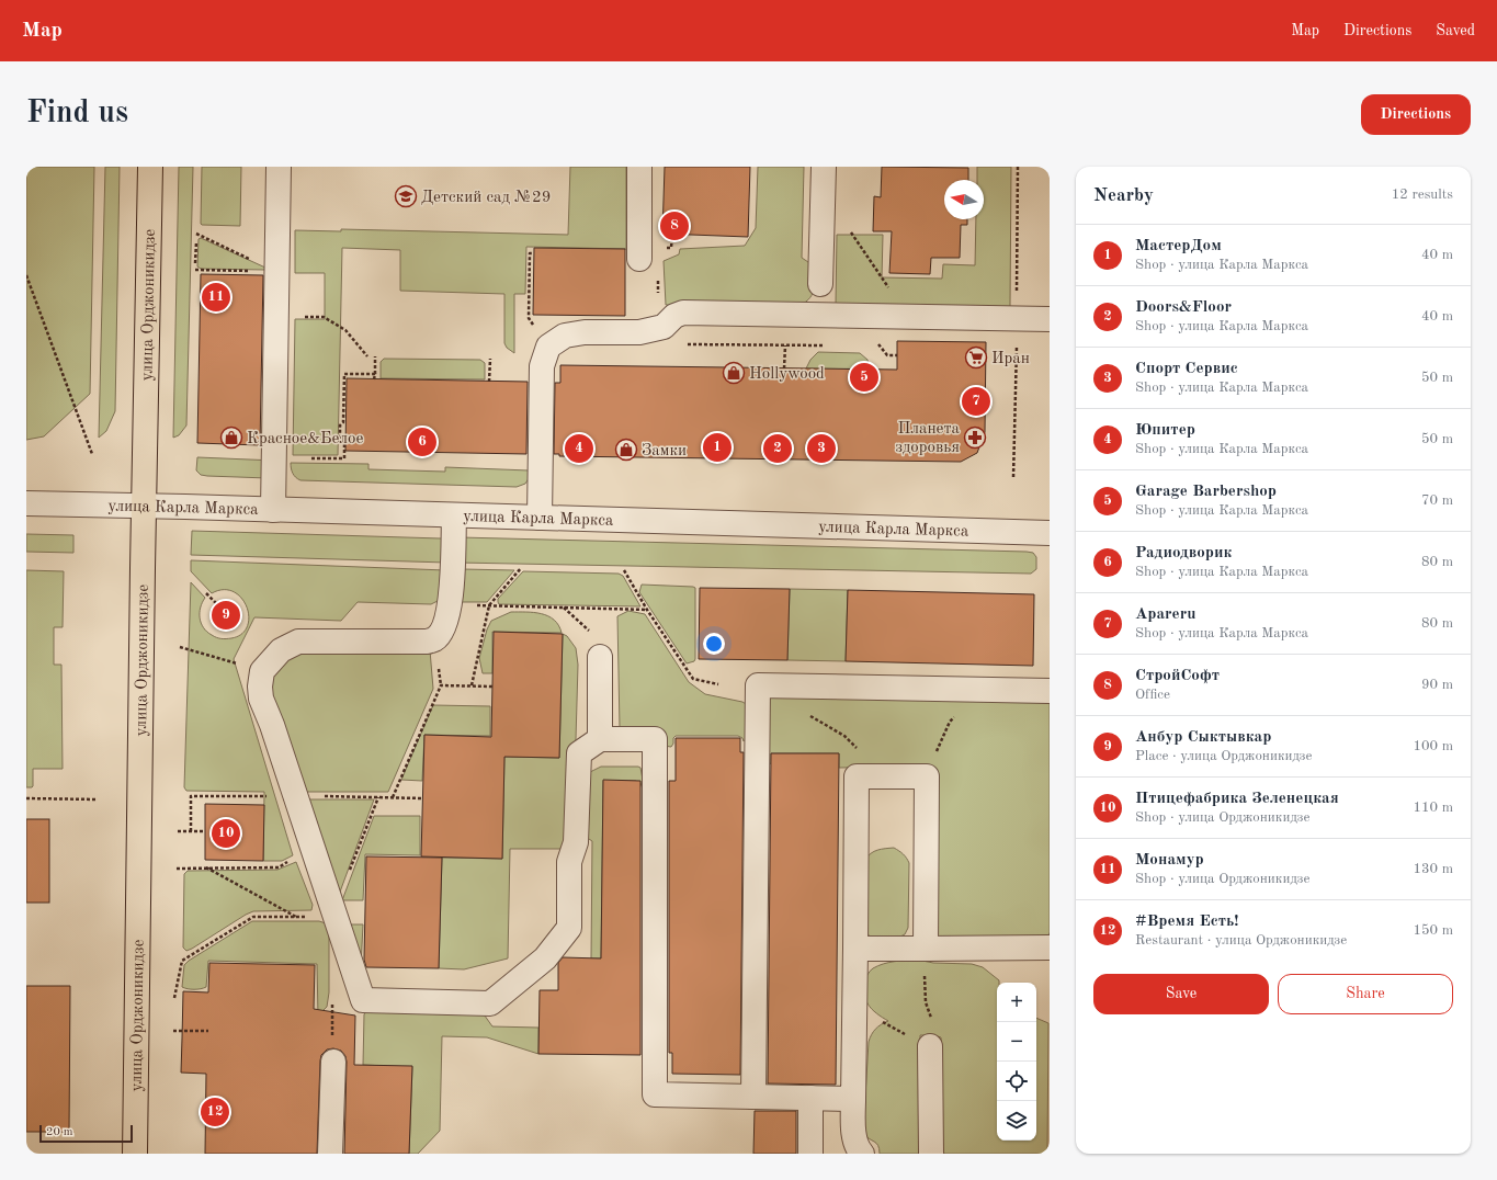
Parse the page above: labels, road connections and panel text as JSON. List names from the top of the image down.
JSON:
{
  "streets": {
    "main road": ["улица Орджоникидзе"],
    "street": ["улица Карла Маркса"]
  },
  "crossings": [
    ["улица Орджоникидзе", "улица Карла Маркса"]
  ],
  "places": {
    "school or university": ["Детский сад №29"],
    "supermarket": ["Иран"],
    "shop": ["Hollywood", "Красное&Белое", "Замки"],
    "pharmacy": ["Планета здоровья"]
  },
  "scale_bar": "20 m",
  "north": "left",
  "page": {
    "header": "Map",
    "nav": ["Map", "Directions", "Saved"],
    "buttons": [
      "Directions",
      ["Save", "Share"]
    ],
    "title": "Find us",
    "heading": ["Nearby", "12 results"],
    "pins": [
      "8",
      "11",
      "5",
      "7",
      "6",
      "1",
      "2",
      "3",
      "4",
      "9",
      "10",
      "12"
    ],
    "list": [
      {
        "mark": "1",
        "name": "МастерДом",
        "note": "Shop · улица Карла Маркса",
        "value": "40 m"
      },
      {
        "mark": "2",
        "name": "Doors&Floor",
        "note": "Shop · улица Карла Маркса",
        "value": "40 m"
      },
      {
        "mark": "3",
        "name": "Спорт Сервис",
        "note": "Shop · улица Карла Маркса",
        "value": "50 m"
      },
      {
        "mark": "4",
        "name": "Юпитер",
        "note": "Shop · улица Карла Маркса",
        "value": "50 m"
      },
      {
        "mark": "5",
        "name": "Garage Barbershop",
        "note": "Shop · улица Карла Маркса",
        "value": "70 m"
      },
      {
        "mark": "6",
        "name": "Радиодворик",
        "note": "Shop · улица Карла Маркса",
        "value": "80 m"
      },
      {
        "mark": "7",
        "name": "Apareru",
        "note": "Shop · улица Карла Маркса",
        "value": "80 m"
      },
      {
        "mark": "8",
        "name": "СтройСофт",
        "note": "Office",
        "value": "90 m"
      },
      {
        "mark": "9",
        "name": "Анбур Сыктывкар",
        "note": "Place · улица Орджоникидзе",
        "value": "100 m"
      },
      {
        "mark": "10",
        "name": "Птицефабрика Зеленецкая",
        "note": "Shop · улица Орджоникидзе",
        "value": "110 m"
      },
      {
        "mark": "11",
        "name": "Монамур",
        "note": "Shop · улица Орджоникидзе",
        "value": "130 m"
      },
      {
        "mark": "12",
        "name": "#Время Есть!",
        "note": "Restaurant · улица Орджоникидзе",
        "value": "150 m"
      }
    ],
    "map_buttons": ["+", "−"],
    "scale": "20 m"
  }
}
